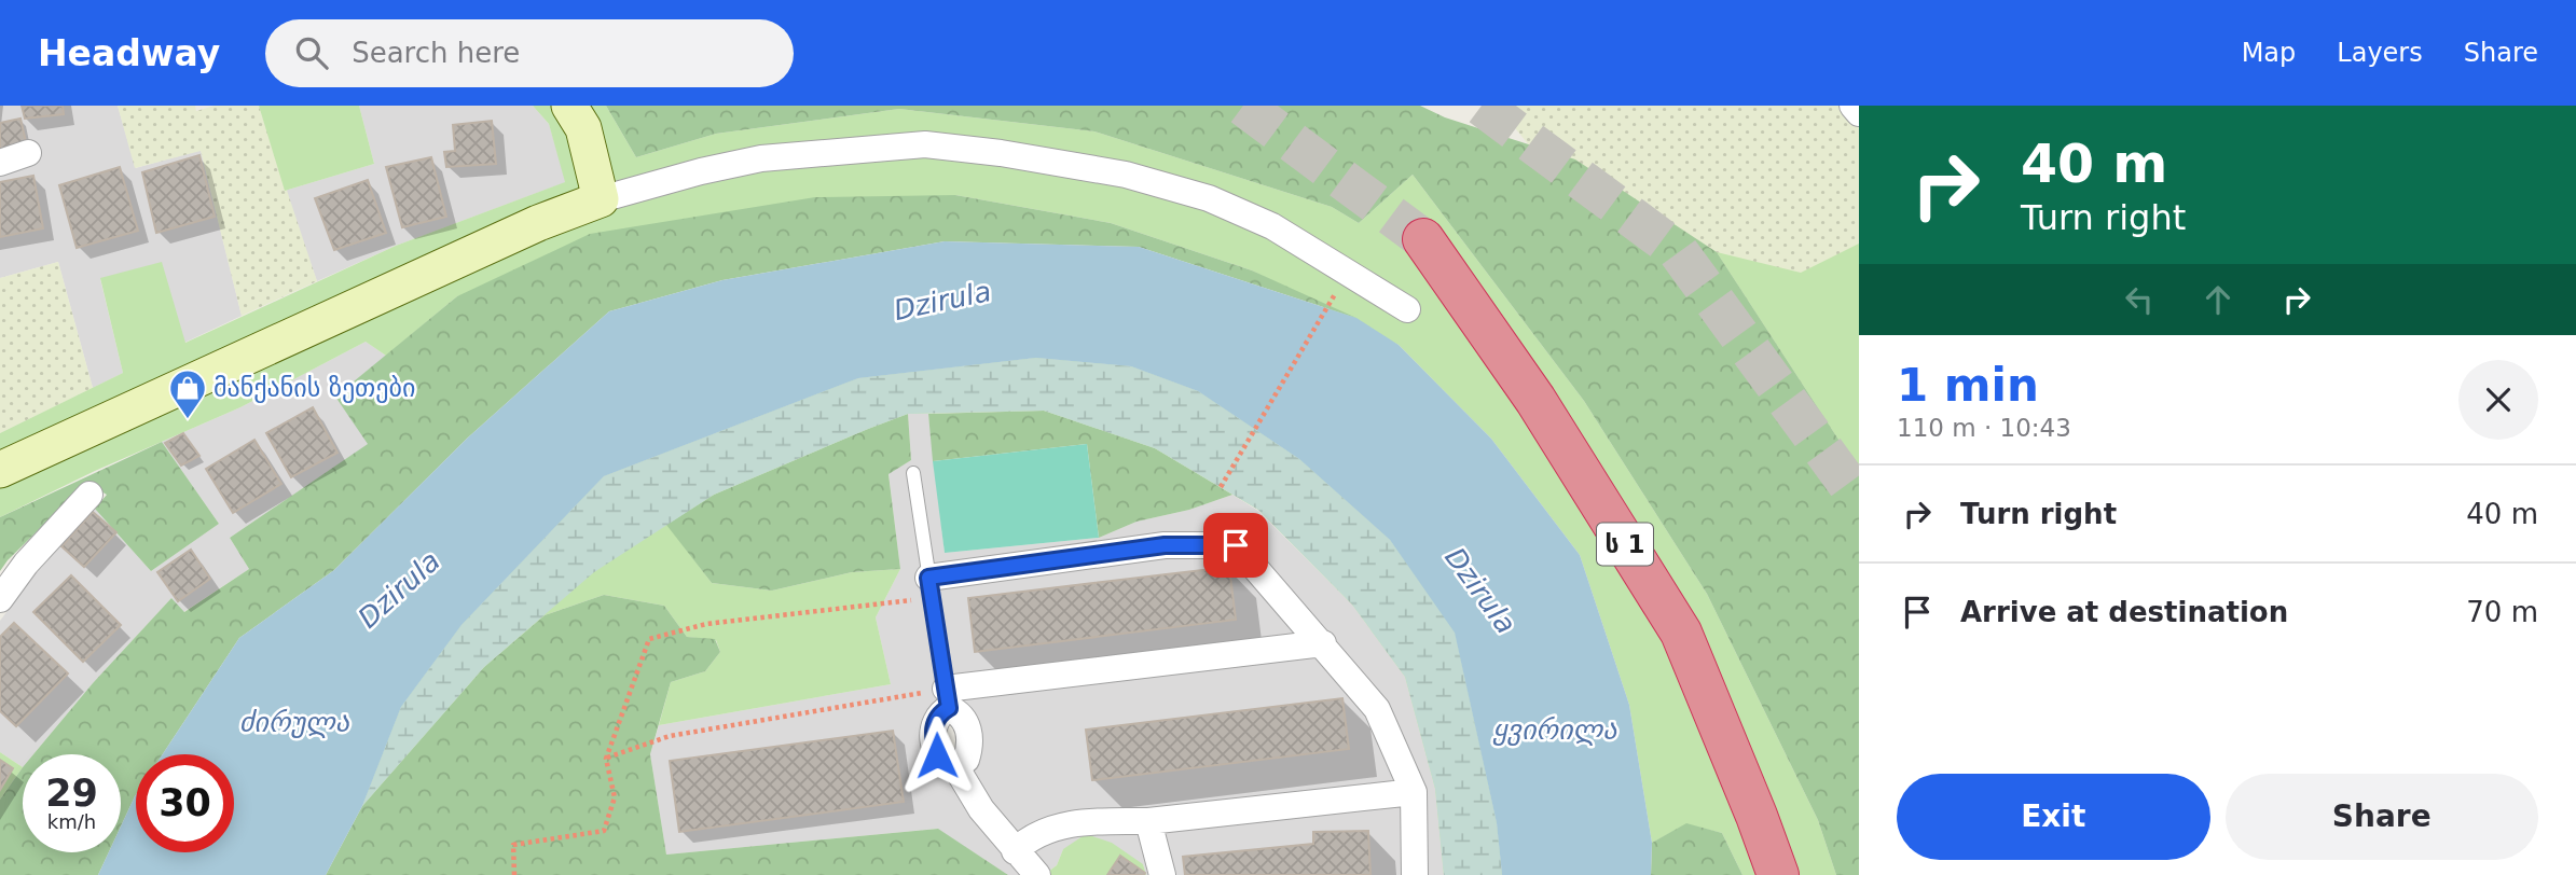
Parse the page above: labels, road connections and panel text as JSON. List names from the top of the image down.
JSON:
{
  "streets": {
    "highway": ["ს 1"]
  },
  "water": ["Dzirula", "ძირულა", "ყვირილა"],
  "places": {
    "shop": ["მანქანის ზეთები"]
  },
  "page": {
    "header": "Headway",
    "search": "Search here",
    "nav": ["Map", "Layers", "Share"],
    "turn": ["40 m", "Turn right"],
    "heading": ["1 min", "110 m · 10:43"],
    "list": [
      {
        "name": "Turn right",
        "value": "40 m"
      },
      {
        "name": "Arrive at destination",
        "value": "70 m"
      }
    ],
    "speed": "29 km/h",
    "limit": "30",
    "buttons": ["Exit", "Share"]
  }
}
